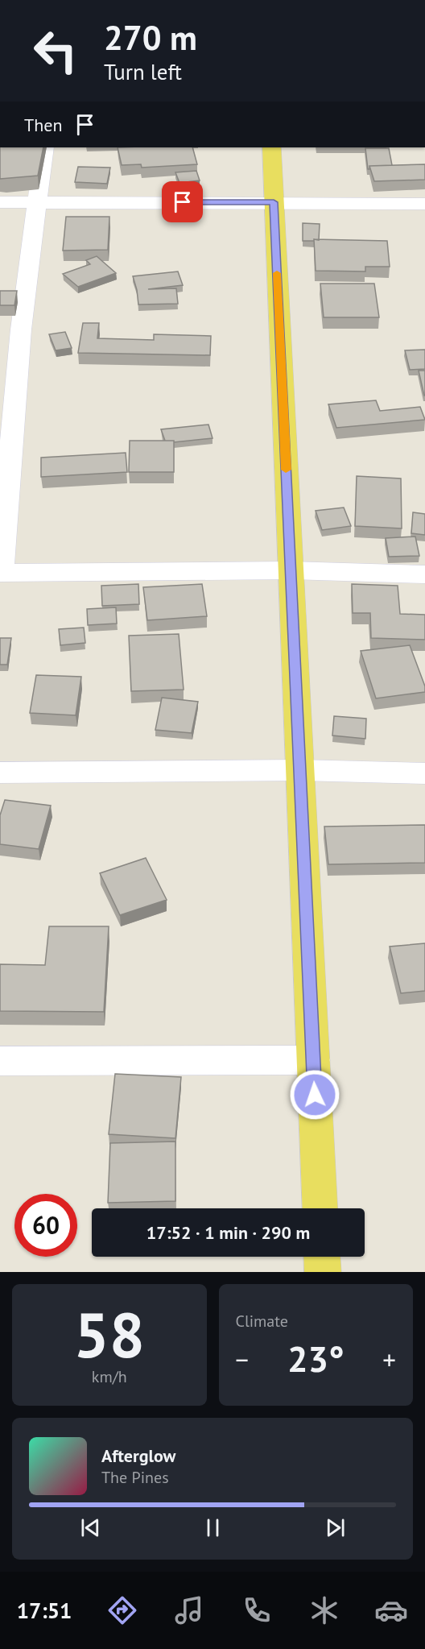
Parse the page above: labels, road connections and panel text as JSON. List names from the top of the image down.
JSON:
{
  "page": {
    "turn": ["270 m", "Turn left"],
    "then": "Then",
    "limit": "60",
    "trip": "17:52 · 1 min · 290 m",
    "tile": [
      ["58", "km/h"],
      "Climate"
    ],
    "heat": ["−", "23°", "+"],
    "song": ["Afterglow", "The Pines"],
    "tabs": "17:51"
  }
}
